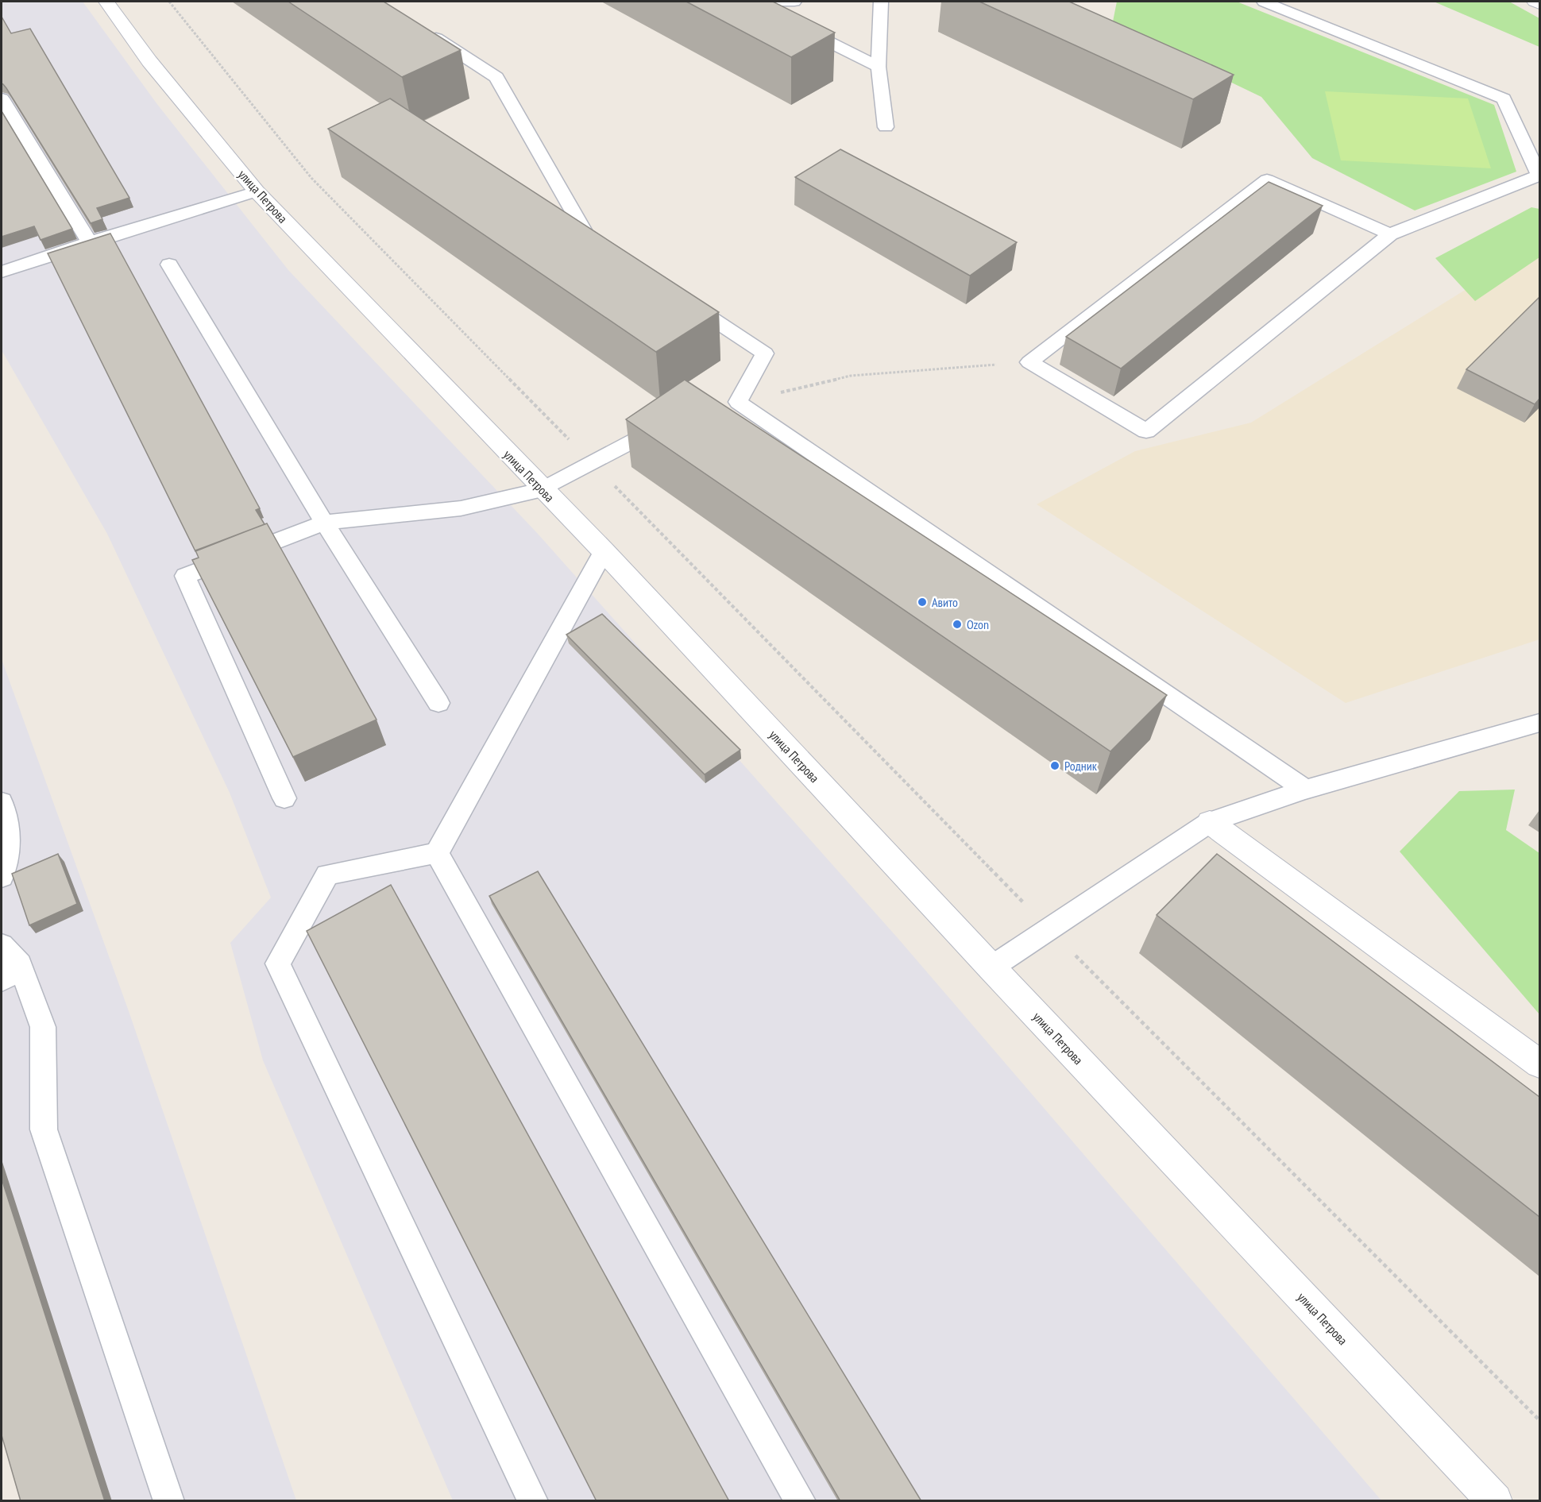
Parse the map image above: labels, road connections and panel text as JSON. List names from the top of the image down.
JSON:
{
  "streets": {
    "street": ["улица Петрова"]
  },
  "places": ["Авито", "Ozon", "Родник"]
}
